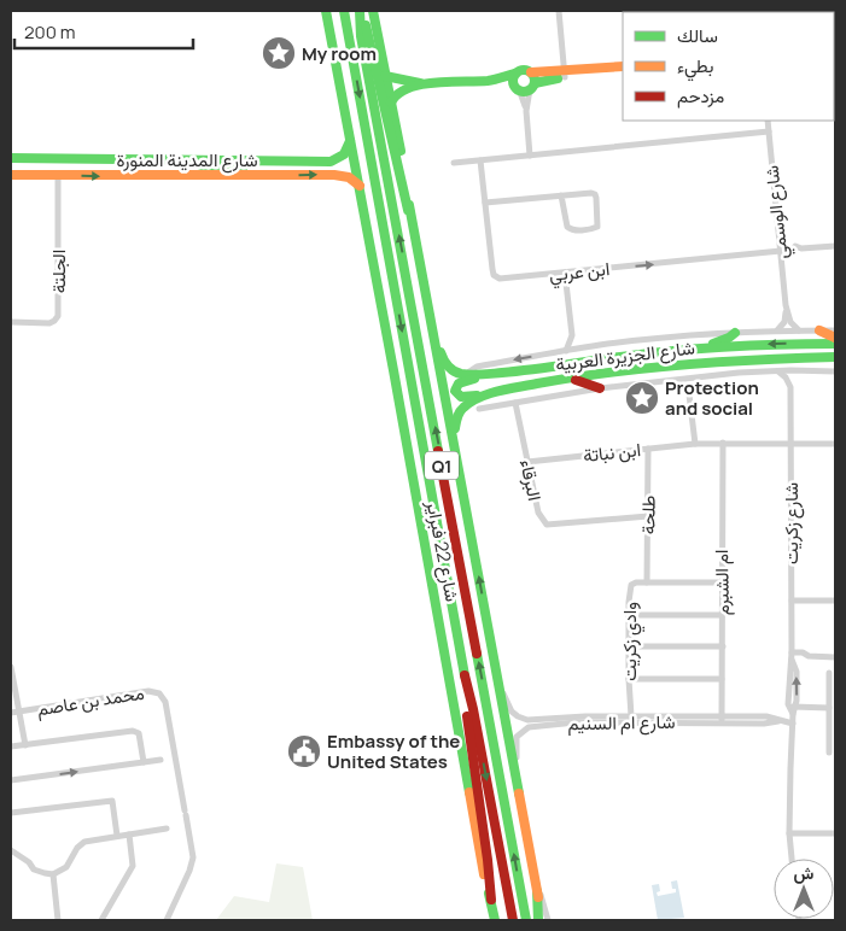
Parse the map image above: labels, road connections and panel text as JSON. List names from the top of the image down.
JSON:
{
  "streets": {
    "main road": [
      "شارع المدينة المنورة",
      "شارع الجزيرة العربية",
      "Q1",
      "شارع 22 فبراير"
    ],
    "street": [
      "شارع الوسمي",
      "الجلتة",
      "ابن عربي",
      "ابن نباتة",
      "البرقاء",
      "طلحة",
      "شارع زكريت",
      "ام الشبرم",
      "وادي زكريت",
      "محمد بن عاصم",
      "شارع ام السنيم"
    ]
  },
  "crossings": [
    ["شارع المدينة المنورة", "الجلتة"],
    ["شارع المدينة المنورة", "شارع 22 فبراير"],
    ["شارع الوسمي", "ابن عربي"],
    ["شارع الوسمي", "شارع الجزيرة العربية"],
    ["شارع الجزيرة العربية", "البرقاء"],
    ["شارع الجزيرة العربية", "شارع 22 فبراير"],
    ["ابن نباتة", "البرقاء"],
    ["ابن نباتة", "طلحة"],
    ["ابن نباتة", "شارع زكريت"],
    ["ابن نباتة", "ام الشبرم"],
    ["البرقاء", "طلحة"],
    ["طلحة", "وادي زكريت"],
    ["شارع زكريت", "شارع ام السنيم"],
    ["شارع 22 فبراير", "شارع ام السنيم"],
    ["ام الشبرم", "وادي زكريت"],
    ["ام الشبرم", "شارع ام السنيم"],
    ["وادي زكريت", "شارع ام السنيم"]
  ],
  "one_way": ["ابن عربي"],
  "places": {
    "place": ["My room", "Protection and social"],
    "public building": ["Embassy of the United States"]
  },
  "legend": ["سالك", "بطيء", "مزدحم"],
  "scale_bar": "200 m",
  "north": "top"
}
